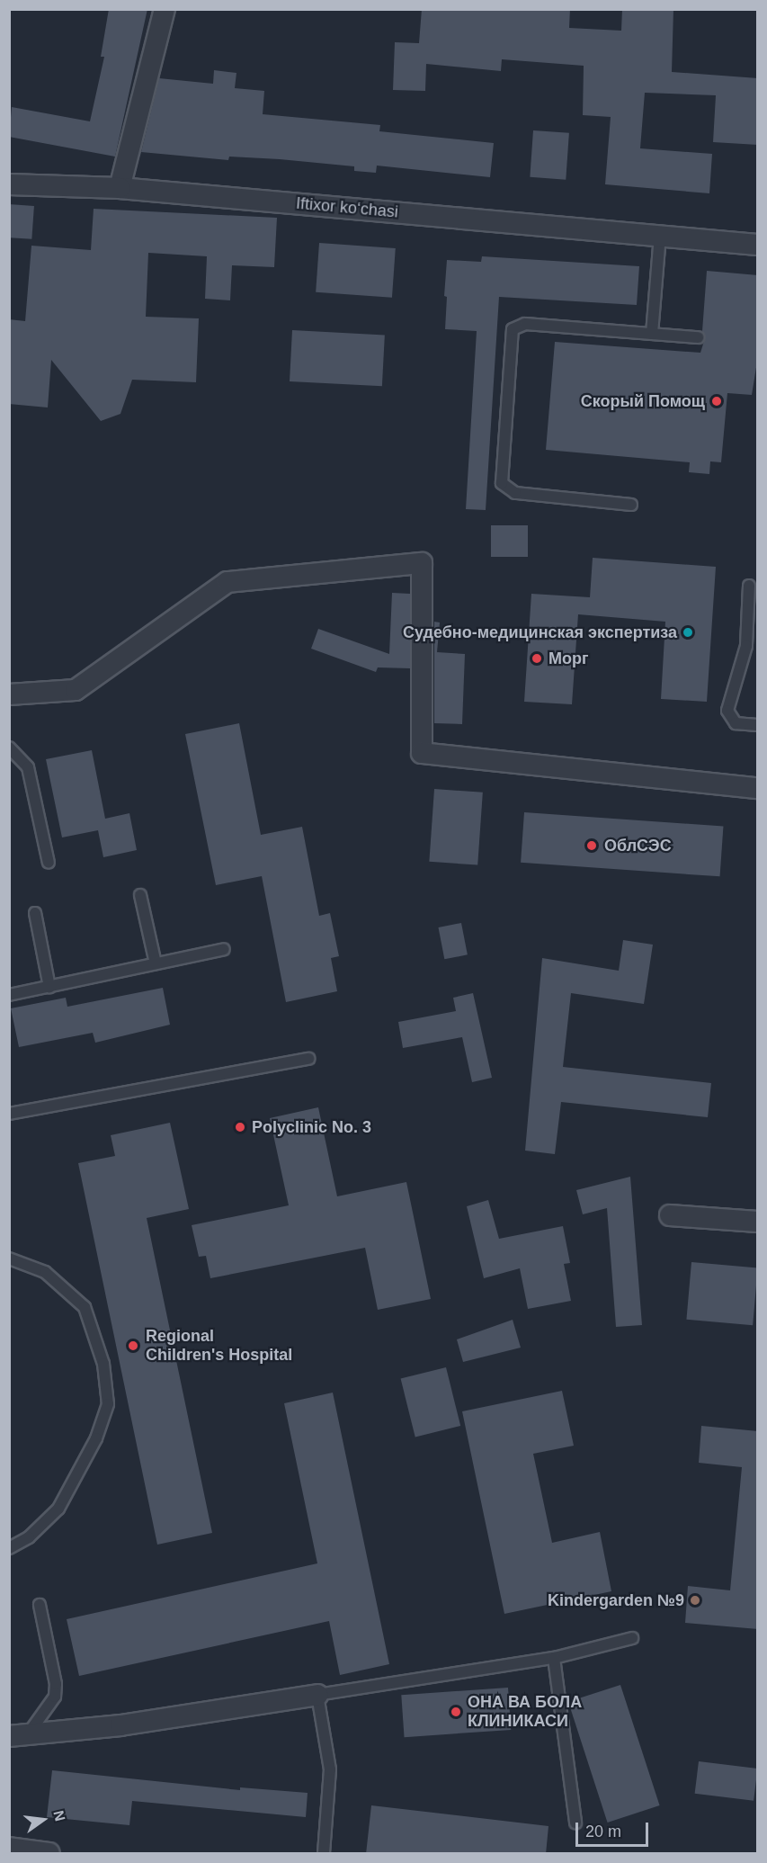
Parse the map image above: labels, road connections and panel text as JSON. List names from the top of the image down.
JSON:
{
  "streets": {
    "street": ["Iftixor koʻchasi"]
  },
  "places": [
    "Скорый Помощ",
    "Судебно-медицинская экспертиза",
    "Морг",
    "ОблСЭС",
    "Polyclinic No. 3",
    "Regional Children's Hospital",
    "Kindergarden №9",
    "ОНА ВА БОЛА КЛИНИКАСИ"
  ],
  "scale_bar": "20 m",
  "north": "right"
}
